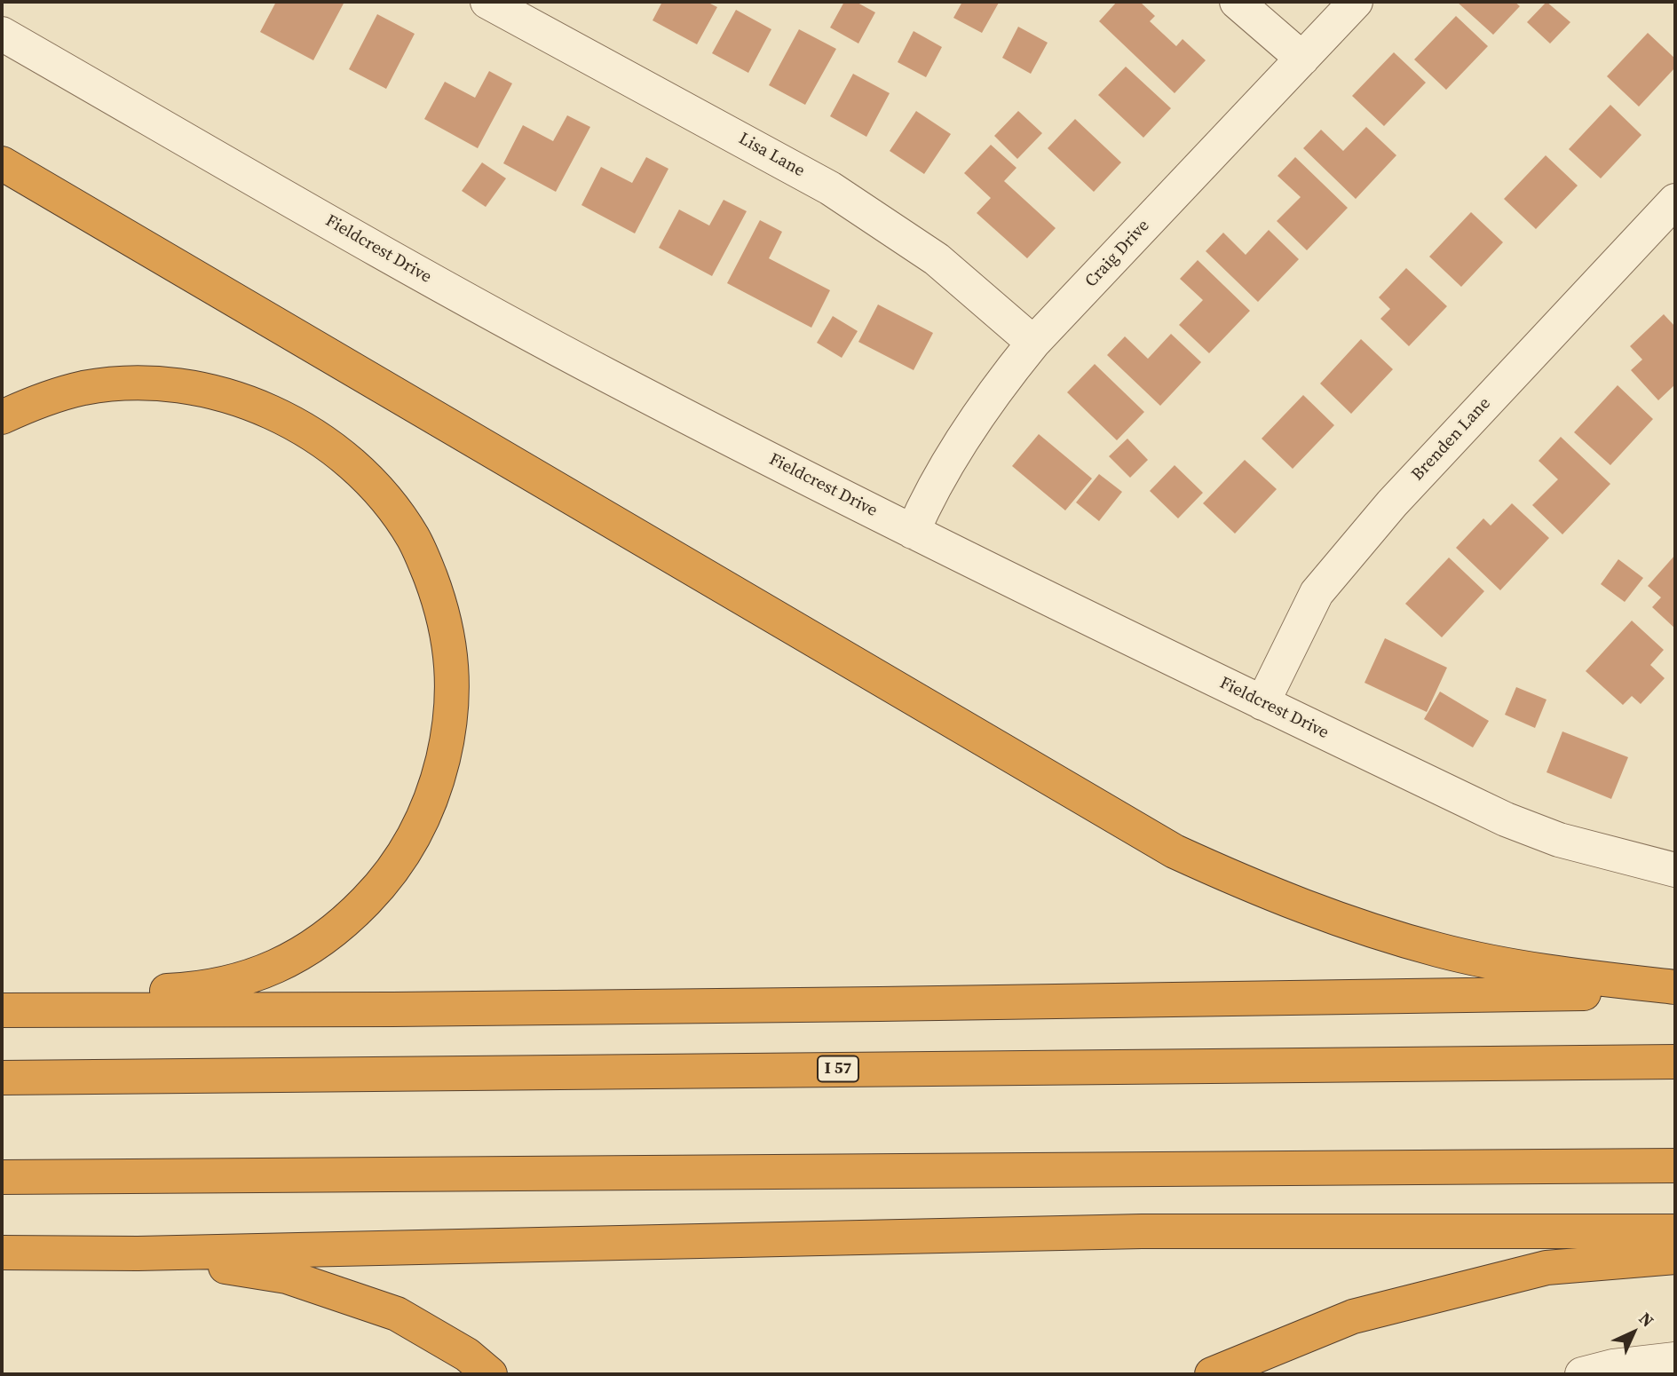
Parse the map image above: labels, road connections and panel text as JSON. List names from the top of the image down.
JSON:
{
  "streets": {
    "highway": ["I 57"],
    "street": [
      "Lisa Lane",
      "Fieldcrest Drive",
      "Craig Drive",
      "Brenden Lane"
    ]
  },
  "crossings": [
    ["Lisa Lane", "Craig Drive"],
    ["Fieldcrest Drive", "Craig Drive"],
    ["Fieldcrest Drive", "Brenden Lane"]
  ],
  "north": "top right"
}
